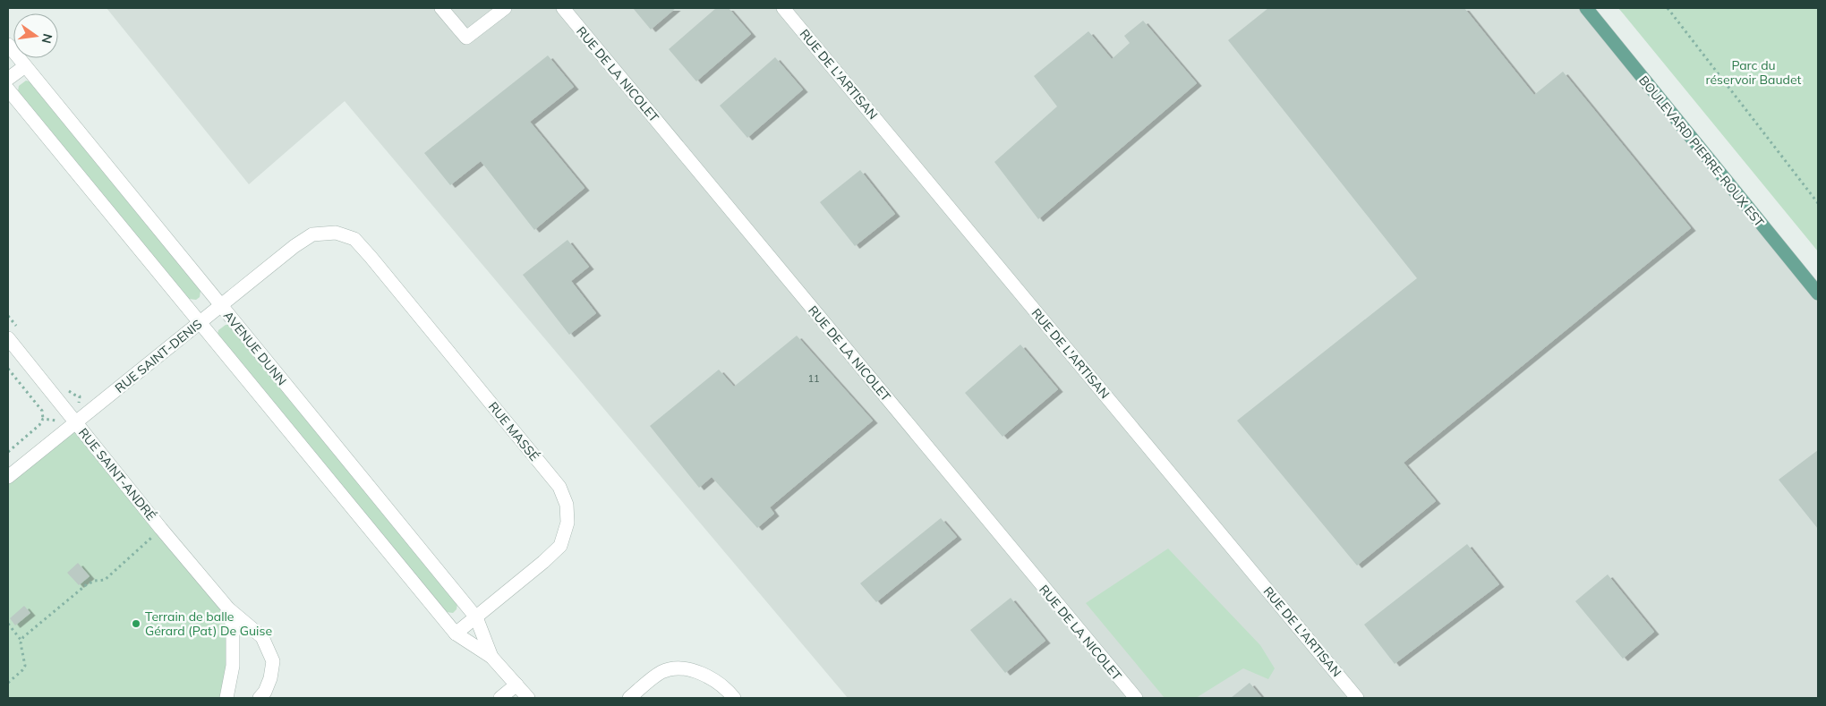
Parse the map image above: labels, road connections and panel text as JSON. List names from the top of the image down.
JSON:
{
  "streets": {
    "main road": ["BOULEVARD PIERRE-ROUX EST"],
    "street": [
      "RUE DE LA NICOLET",
      "RUE DE L'ARTISAN",
      "AVENUE DUNN",
      "RUE SAINT-DENIS",
      "RUE MASSÉ",
      "RUE SAINT-ANDRÉ"
    ]
  },
  "crossings": [
    ["AVENUE DUNN", "RUE SAINT-DENIS"],
    ["AVENUE DUNN", "RUE MASSÉ"],
    ["RUE SAINT-DENIS", "RUE MASSÉ"],
    ["RUE SAINT-DENIS", "RUE SAINT-ANDRÉ"]
  ],
  "parks": ["Parc du réservoir Baudet"],
  "places": ["Terrain de balle Gérard (Pat) De Guise"],
  "house_numbers": ["11"],
  "north": "right"
}
